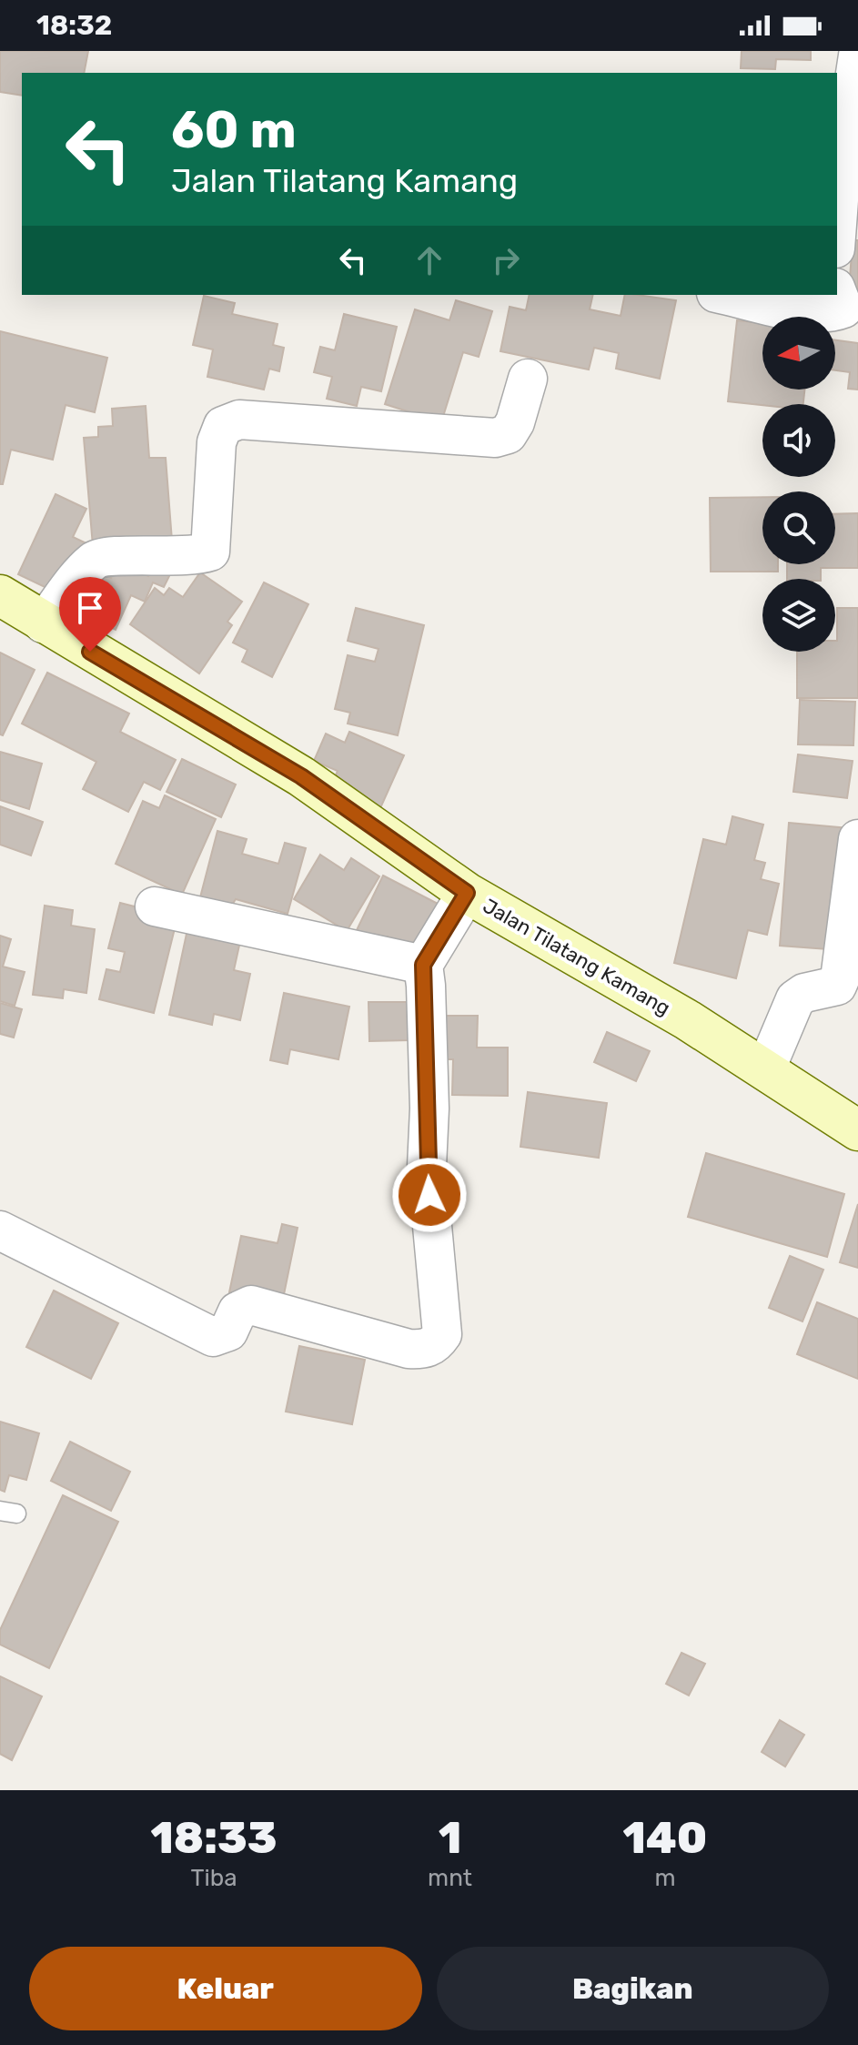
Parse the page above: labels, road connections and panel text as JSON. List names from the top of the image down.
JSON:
{
  "streets": {
    "street": ["Jalan Tilatang Kamang"]
  },
  "north": "left",
  "page": {
    "status": "18:32",
    "turn": ["60 m", "Jalan Tilatang Kamang"],
    "eta": [
      "18:33",
      "Tiba",
      "1",
      "mnt",
      "140",
      "m"
    ],
    "buttons": ["Keluar", "Bagikan"]
  }
}
